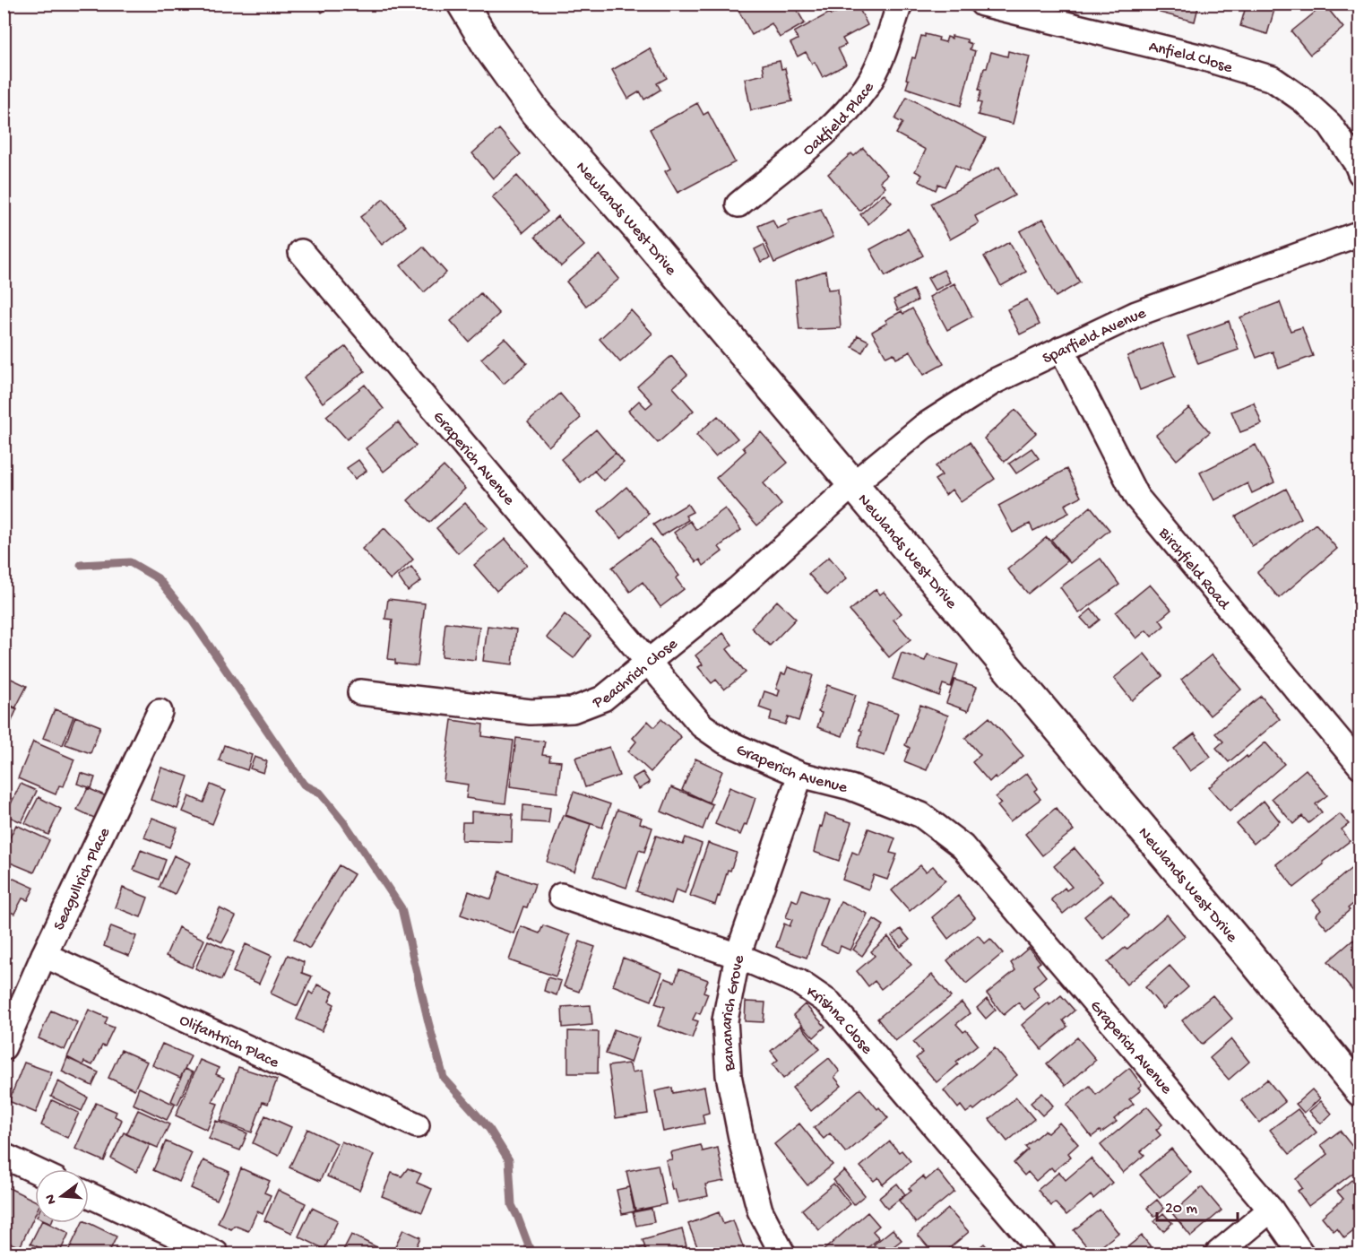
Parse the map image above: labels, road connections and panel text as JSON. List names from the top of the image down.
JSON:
{
  "streets": {
    "street": [
      "Anfield Close",
      "Oakfield Place",
      "Newlands West Drive",
      "Sparfield Avenue",
      "Graperich Avenue",
      "Birchfield Road",
      "Peachrich Close",
      "Seagullrich Place",
      "Bananarich Grove",
      "Krishna Close",
      "Olifantrich Place"
    ]
  },
  "crossings": [
    ["Newlands West Drive", "Sparfield Avenue"],
    ["Newlands West Drive", "Peachrich Close"],
    ["Sparfield Avenue", "Birchfield Road"],
    ["Sparfield Avenue", "Peachrich Close"],
    ["Graperich Avenue", "Peachrich Close"],
    ["Graperich Avenue", "Bananarich Grove"],
    ["Seagullrich Place", "Olifantrich Place"],
    ["Bananarich Grove", "Krishna Close"]
  ],
  "scale_bar": "20 m",
  "north": "left"
}
